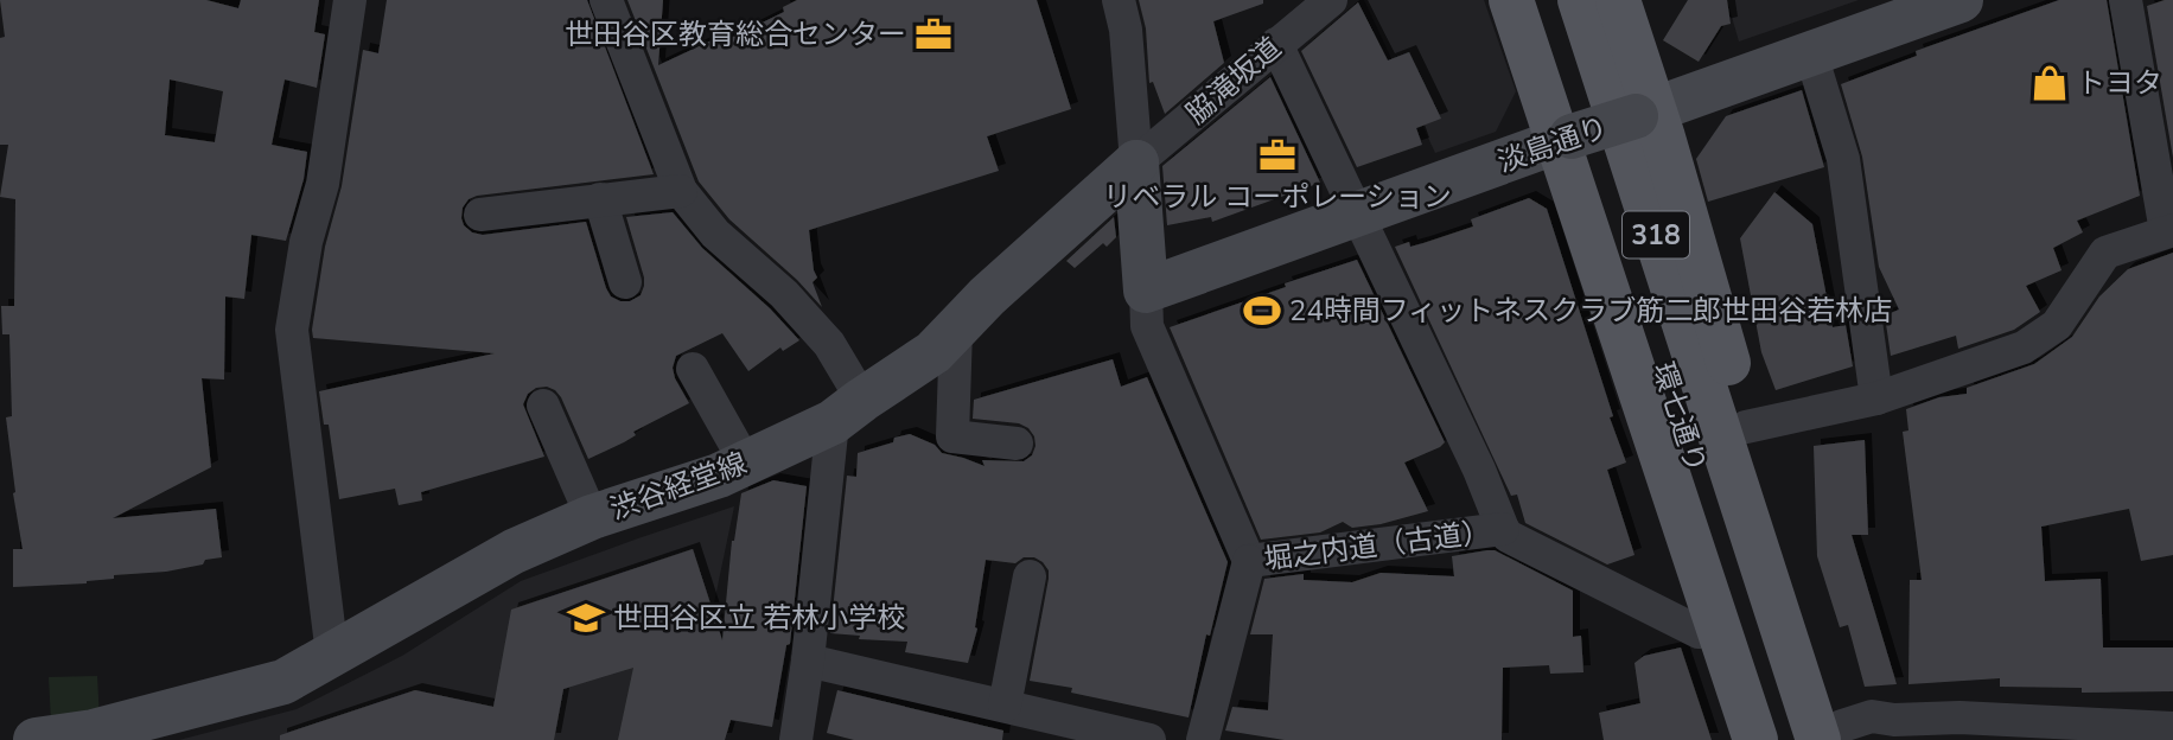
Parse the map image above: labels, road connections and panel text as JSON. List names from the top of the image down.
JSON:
{
  "streets": {
    "main road": [
      "淡島通り",
      "318",
      "環七通り",
      "渋谷経堂線"
    ],
    "street": ["脇滝坂道", "堀之内道（古道）"]
  },
  "crossings": [
    ["脇滝坂道", "渋谷経堂線"],
    ["淡島通り", "堀之内道（古道）"]
  ],
  "places": {
    "office": ["世田谷区教育総合センター", "リベラル コーポレーション"],
    "shop": ["トヨタ"],
    "sports": ["24時間フィットネスクラブ筋二郎世田谷若林店"],
    "school or university": ["世田谷区立 若林小学校"]
  }
}
